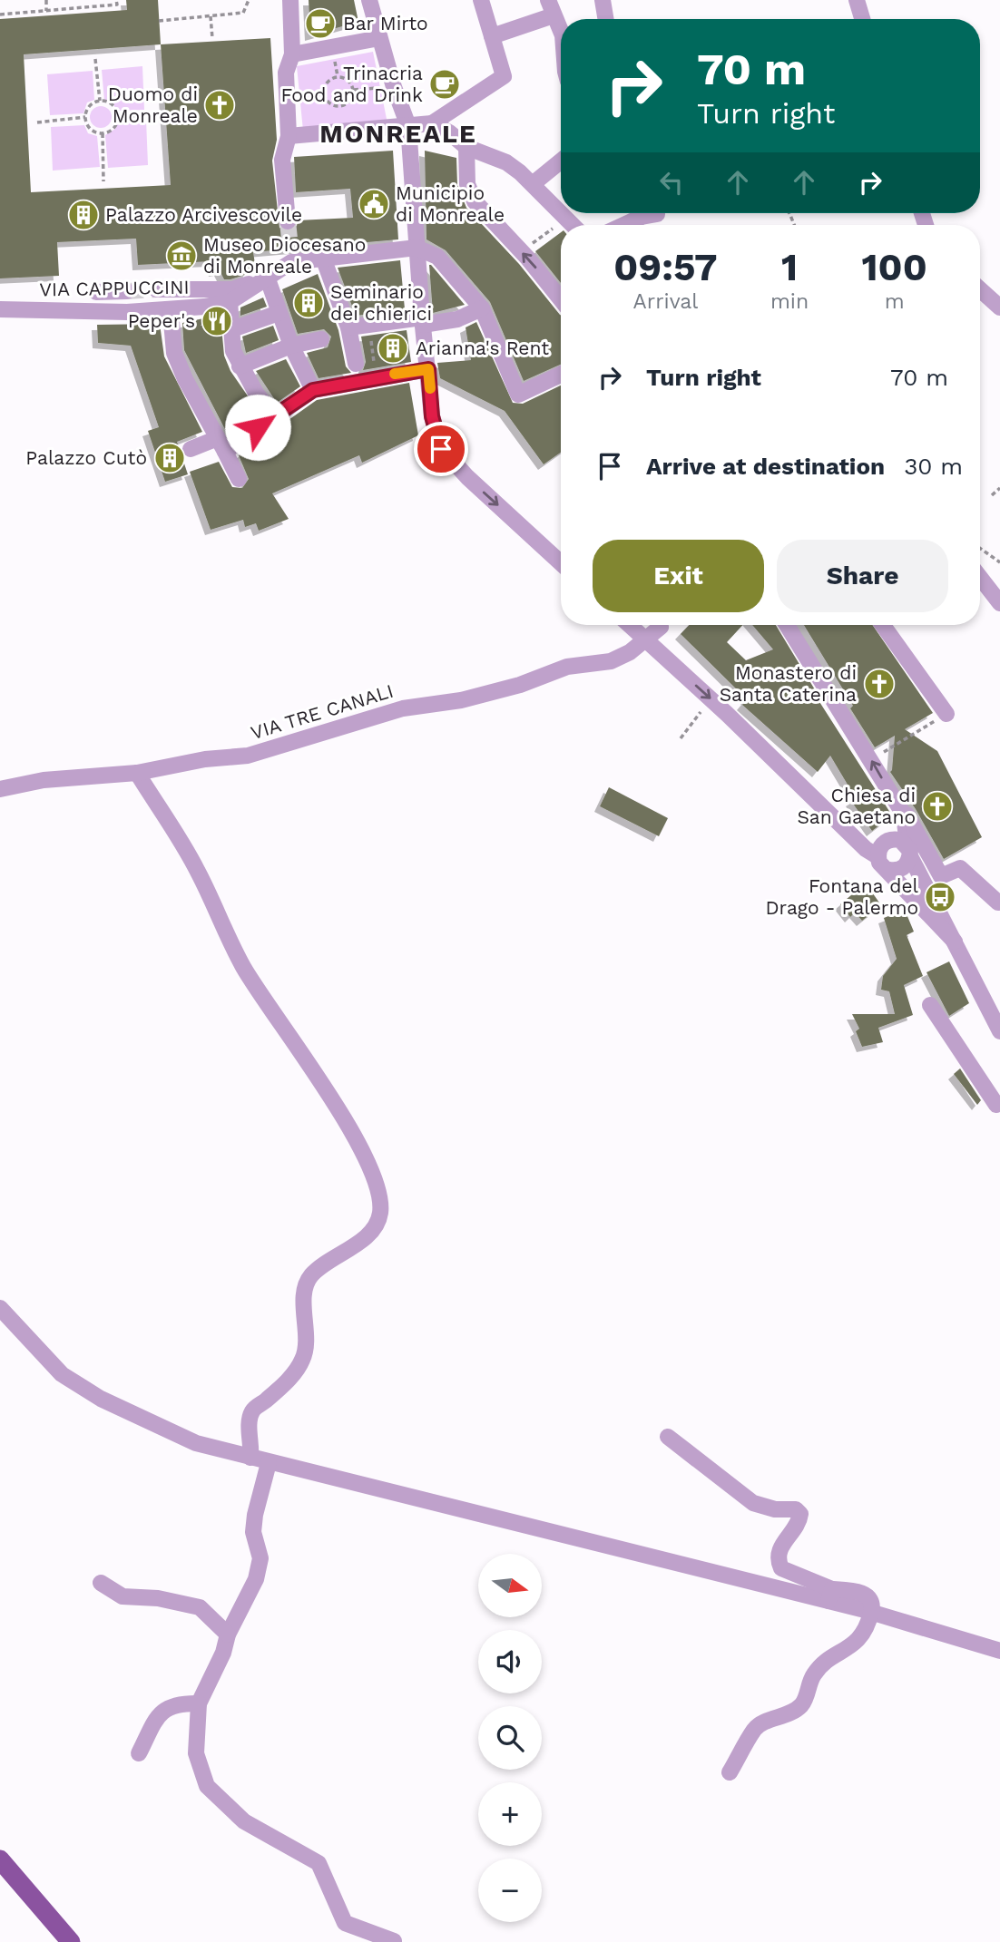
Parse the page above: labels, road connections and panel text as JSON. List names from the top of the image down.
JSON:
{
  "streets": {
    "street": ["VIA CAPPUCCINI", "VIA TRE CANALI"]
  },
  "districts": ["MONREALE"],
  "places": {
    "cafe": ["Bar Mirto", "Trinacria Food and Drink"],
    "church": ["Duomo di Monreale", "Monastero di Santa Caterina", "Chiesa di San Gaetano"],
    "public building": ["Municipio di Monreale"],
    "building": [
      "Palazzo Arcivescovile",
      "Seminario dei chierici",
      "Arianna's Rent",
      "Palazzo Cutò"
    ],
    "museum": ["Museo Diocesano di Monreale"],
    "restaurant": ["Peper's"],
    "bus stop": ["Fontana del Drago - Palermo"]
  },
  "north": "right",
  "page": {
    "turn": ["70 m", "Turn right"],
    "eta": [
      "09:57",
      "Arrival",
      "1",
      "min",
      "100",
      "m"
    ],
    "list": [
      {
        "name": "Turn right",
        "value": "70 m"
      },
      {
        "name": "Arrive at destination",
        "value": "30 m"
      }
    ],
    "buttons": ["Exit", "Share"],
    "map_buttons": ["+", "−"]
  }
}
